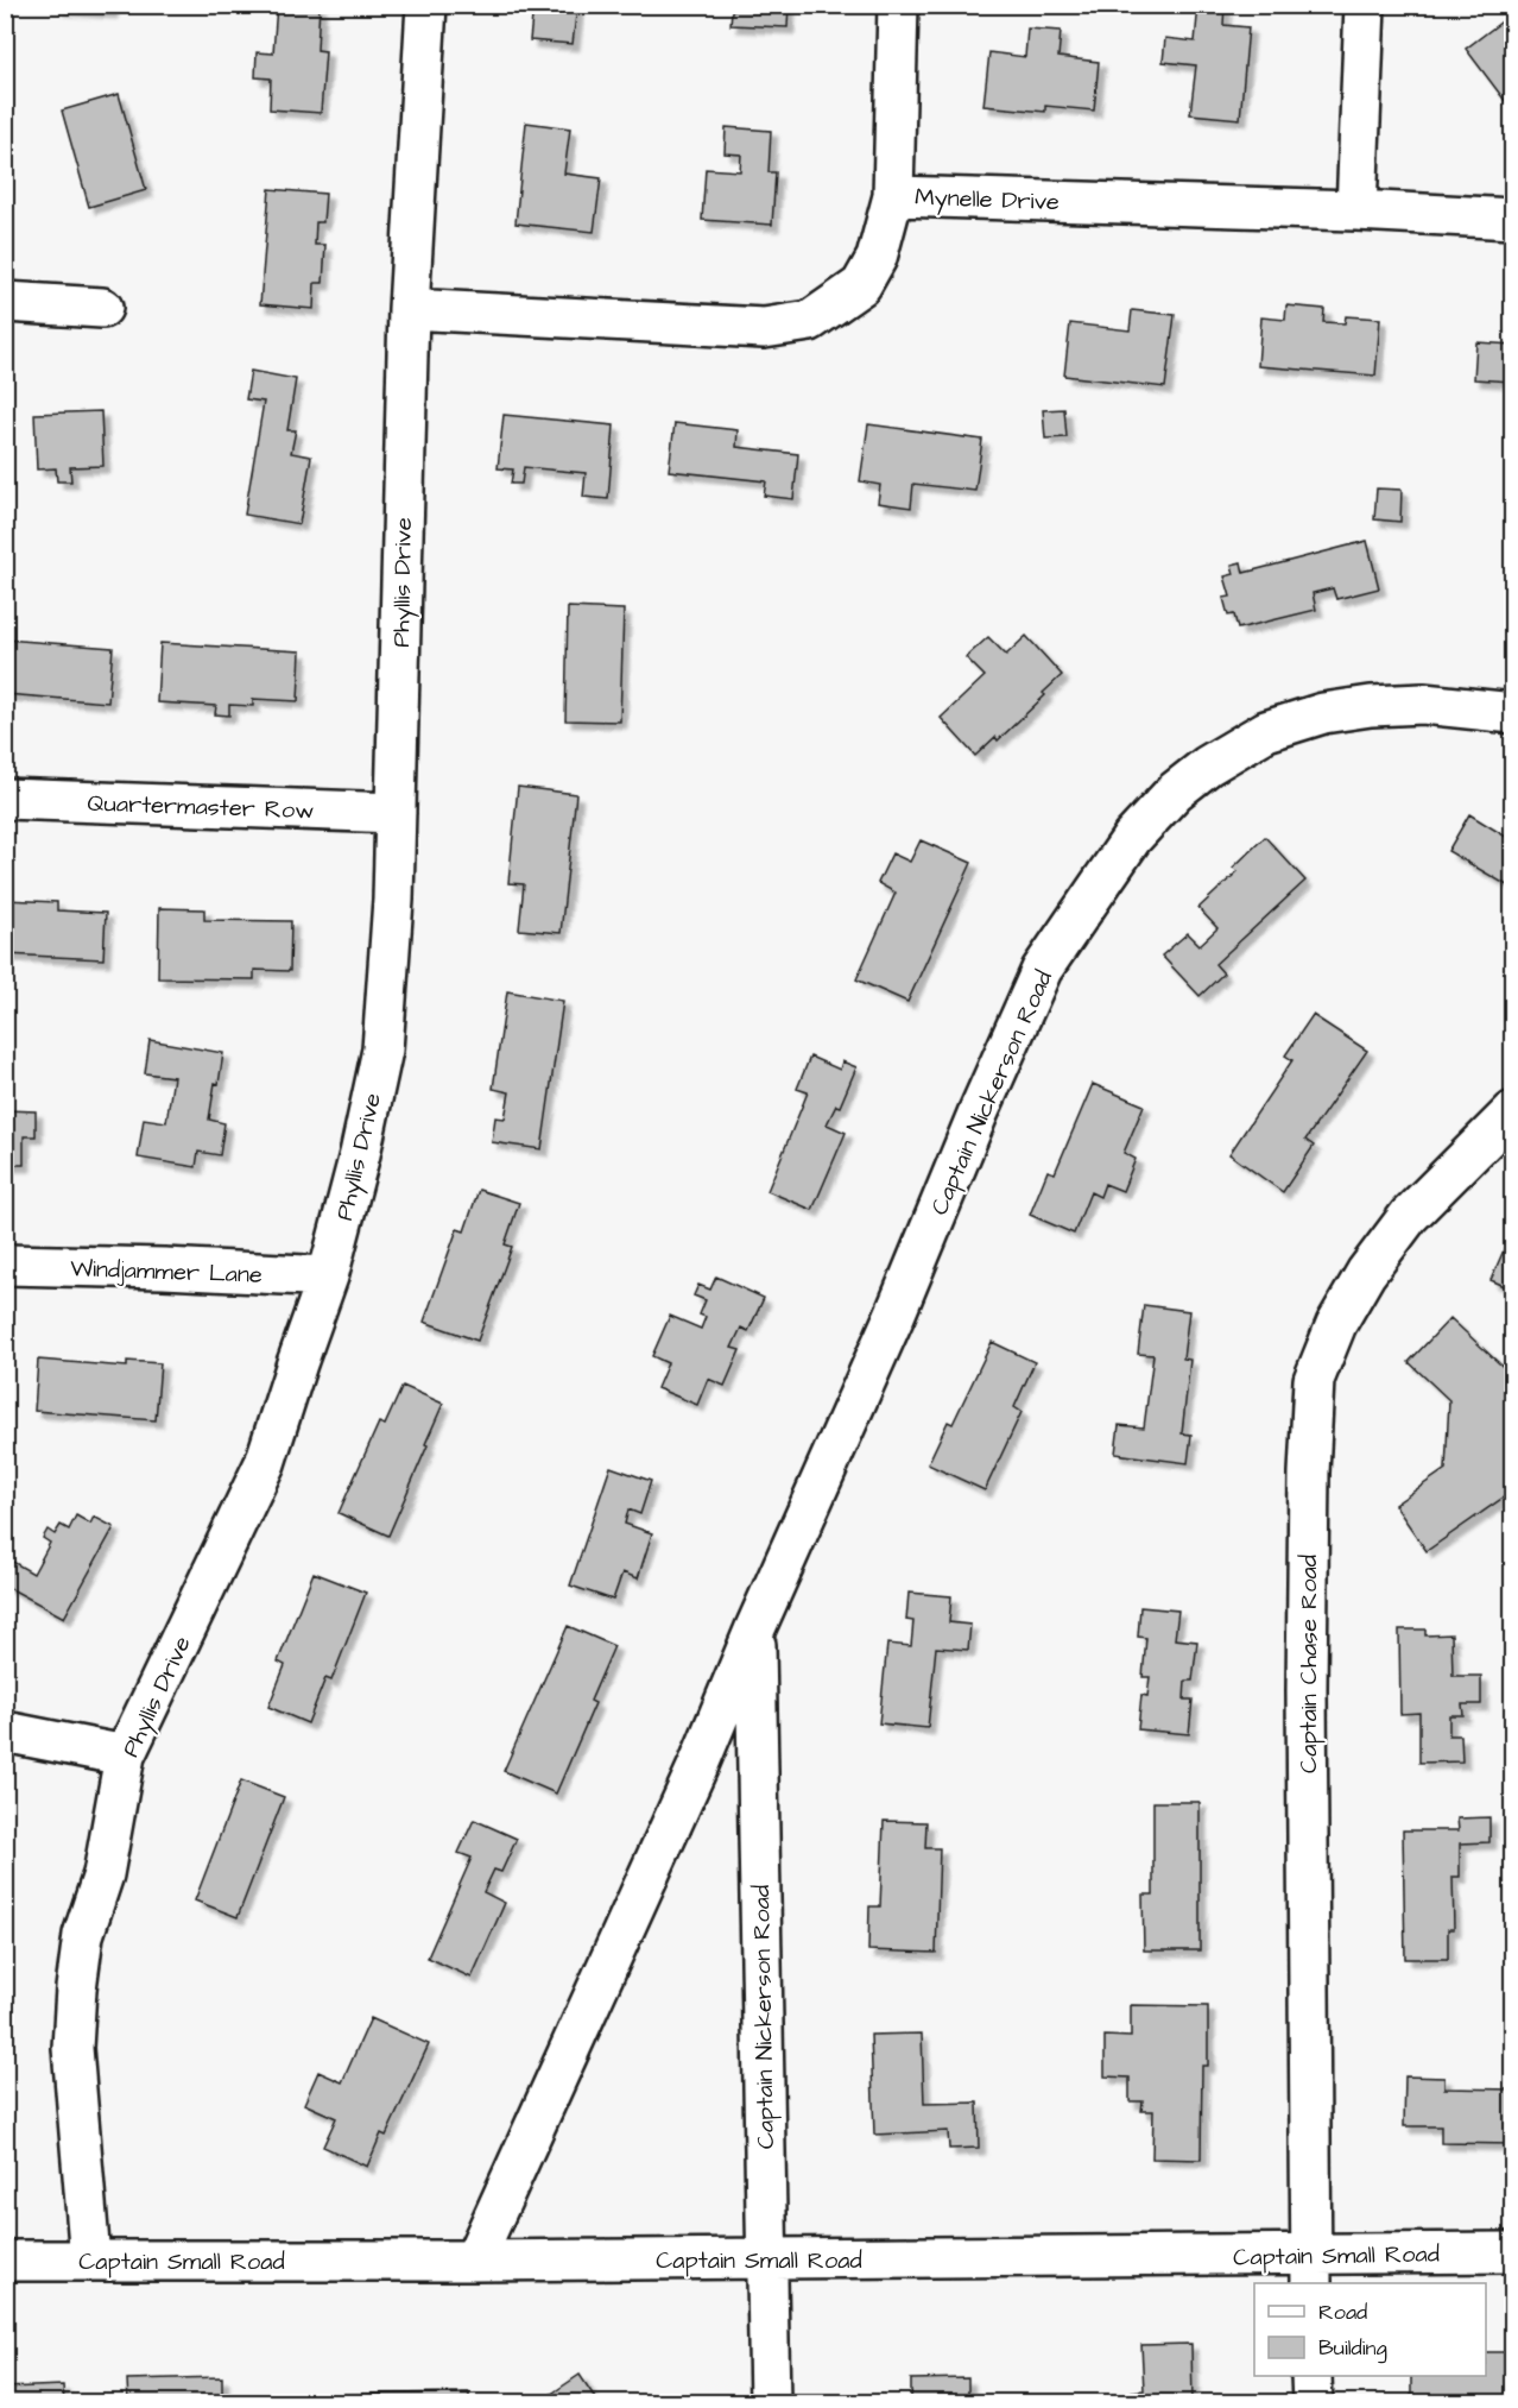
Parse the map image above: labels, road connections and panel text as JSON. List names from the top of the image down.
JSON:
{
  "streets": {
    "street": [
      "Mynelle Drive",
      "Phyllis Drive",
      "Quartermaster Row",
      "Captain Nickerson Road",
      "Windjammer Lane",
      "Captain Chase Road",
      "Captain Small Road"
    ]
  },
  "crossings": [
    ["Mynelle Drive", "Phyllis Drive"],
    ["Phyllis Drive", "Quartermaster Row"],
    ["Phyllis Drive", "Windjammer Lane"],
    ["Phyllis Drive", "Captain Small Road"],
    ["Captain Nickerson Road", "Captain Small Road"],
    ["Captain Chase Road", "Captain Small Road"]
  ],
  "legend": ["Road", "Building"]
}
